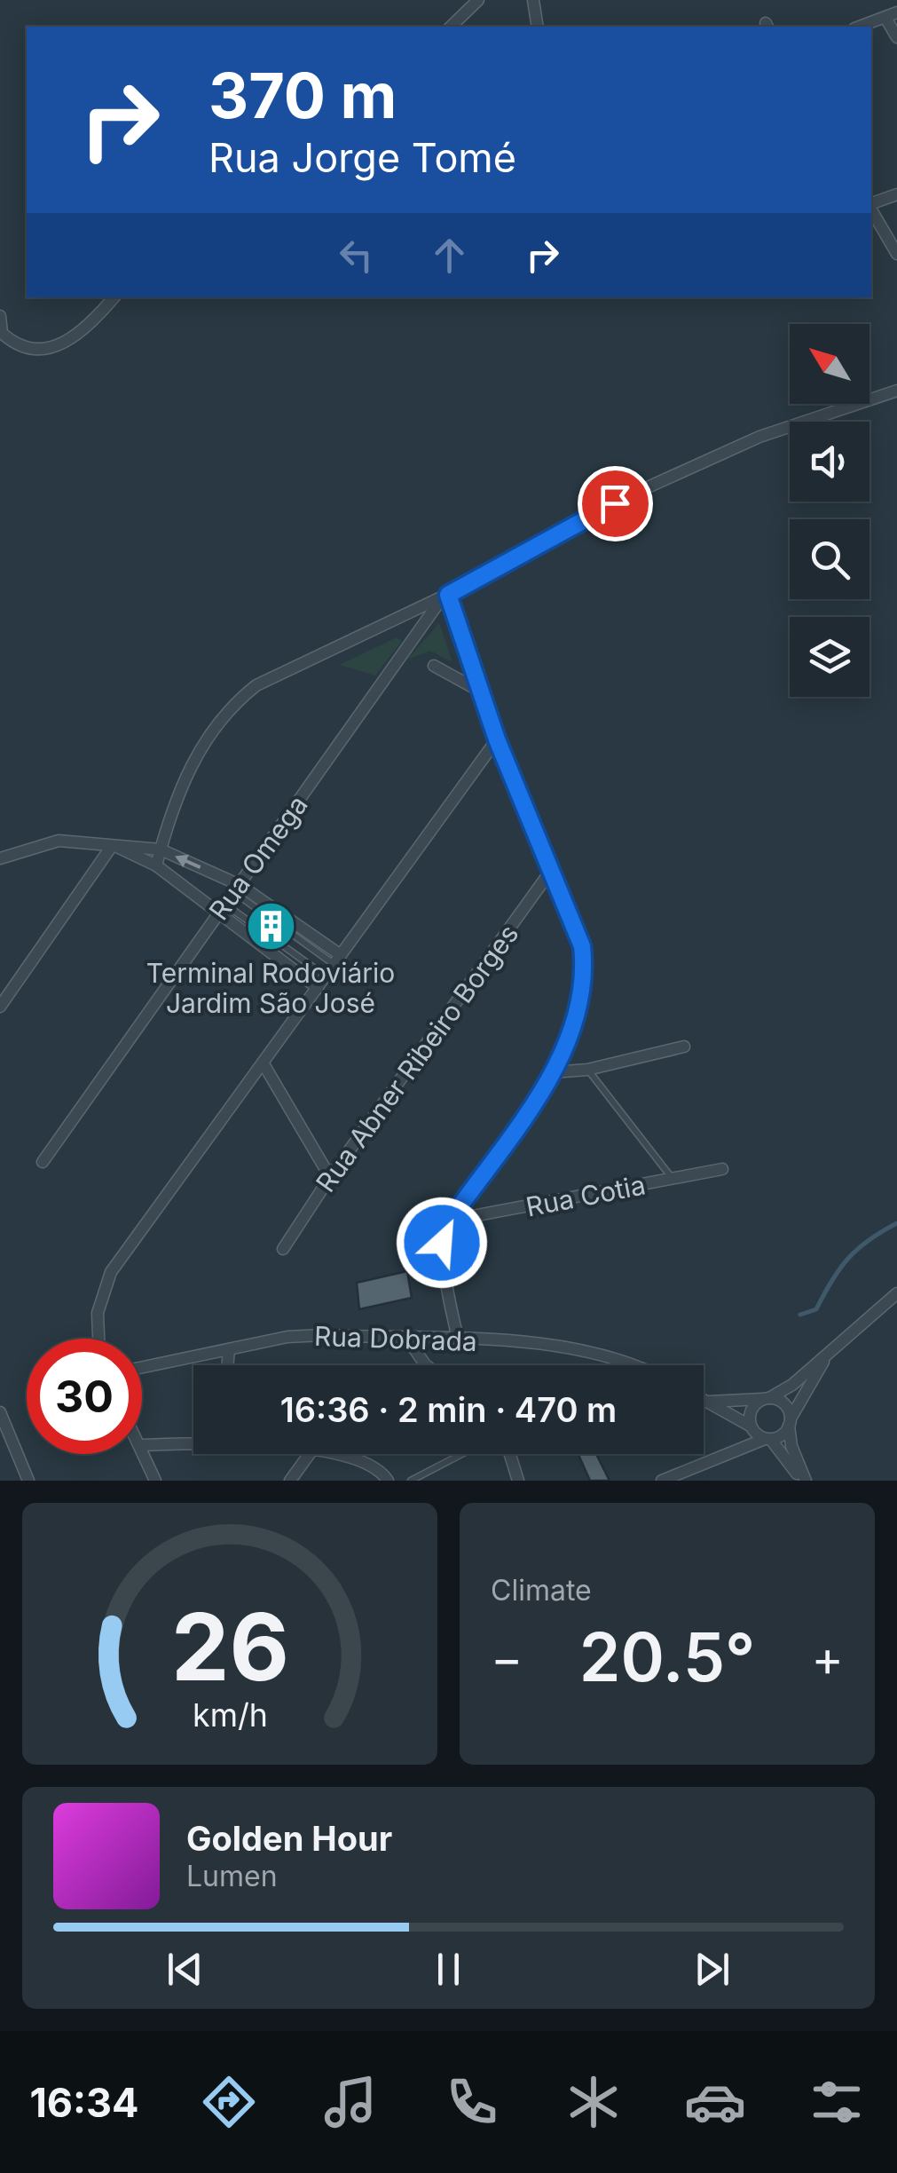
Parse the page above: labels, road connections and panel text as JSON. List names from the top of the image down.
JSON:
{
  "streets": {
    "street": [
      "Rua Omega",
      "Rua Abner Ribeiro Borges",
      "Rua Cotia",
      "Rua Dobrada"
    ]
  },
  "places": {
    "building": ["Terminal Rodoviário Jardim São José"]
  },
  "north": "top left",
  "page": {
    "turn": ["370 m", "Rua Jorge Tomé"],
    "limit": "30",
    "trip": "16:36 · 2 min · 470 m",
    "tile": "Climate",
    "heat": ["−", "20.5°", "+"],
    "song": ["Golden Hour", "Lumen"],
    "tabs": "16:34",
    "gauge": ["26", "km/h"]
  }
}
